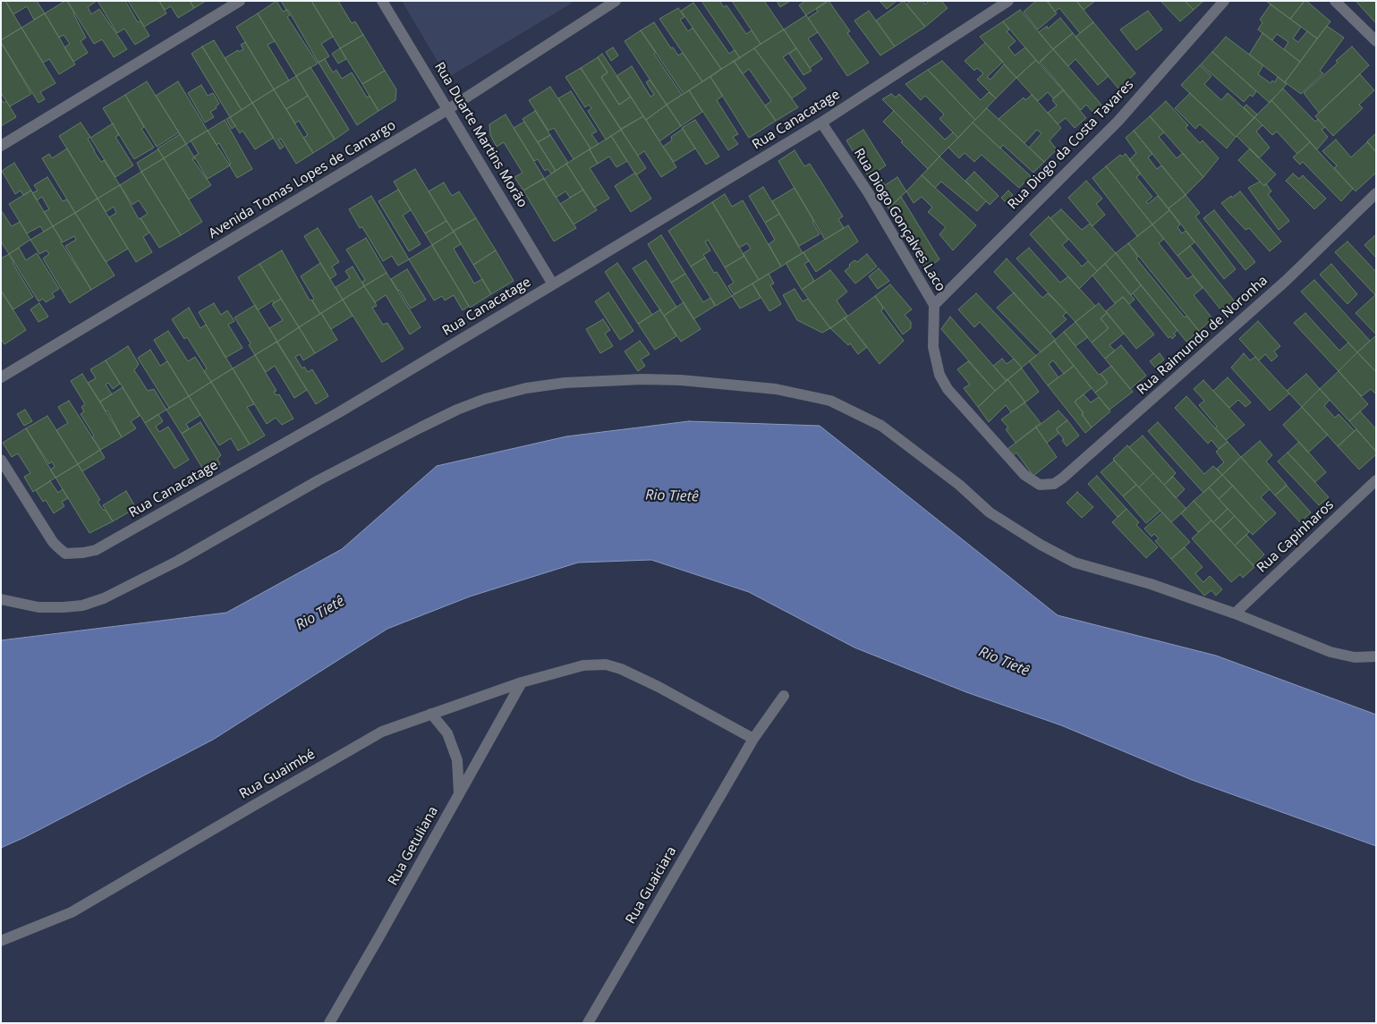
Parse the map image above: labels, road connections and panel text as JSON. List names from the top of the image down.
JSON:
{
  "streets": {
    "street": [
      "Rua Canacatage",
      "Rua Duarte Martins Morão",
      "Rua Diogo da Costa Tavares",
      "Avenida Tomas Lopes de Camargo",
      "Rua Diogo Gonçalves Laco",
      "Rua Raimundo de Noronha",
      "Rua Capinharos",
      "Rua Guaimbé",
      "Rua Getuliana",
      "Rua Guaiciara"
    ]
  },
  "crossings": [
    ["Rua Canacatage", "Rua Duarte Martins Morão"],
    ["Rua Canacatage", "Rua Diogo Gonçalves Laco"],
    ["Rua Duarte Martins Morão", "Avenida Tomas Lopes de Camargo"],
    ["Rua Diogo da Costa Tavares", "Rua Diogo Gonçalves Laco"],
    ["Rua Diogo Gonçalves Laco", "Rua Raimundo de Noronha"],
    ["Rua Guaimbé", "Rua Getuliana"],
    ["Rua Guaimbé", "Rua Guaiciara"]
  ],
  "water": ["Rio Tietê"]
}
